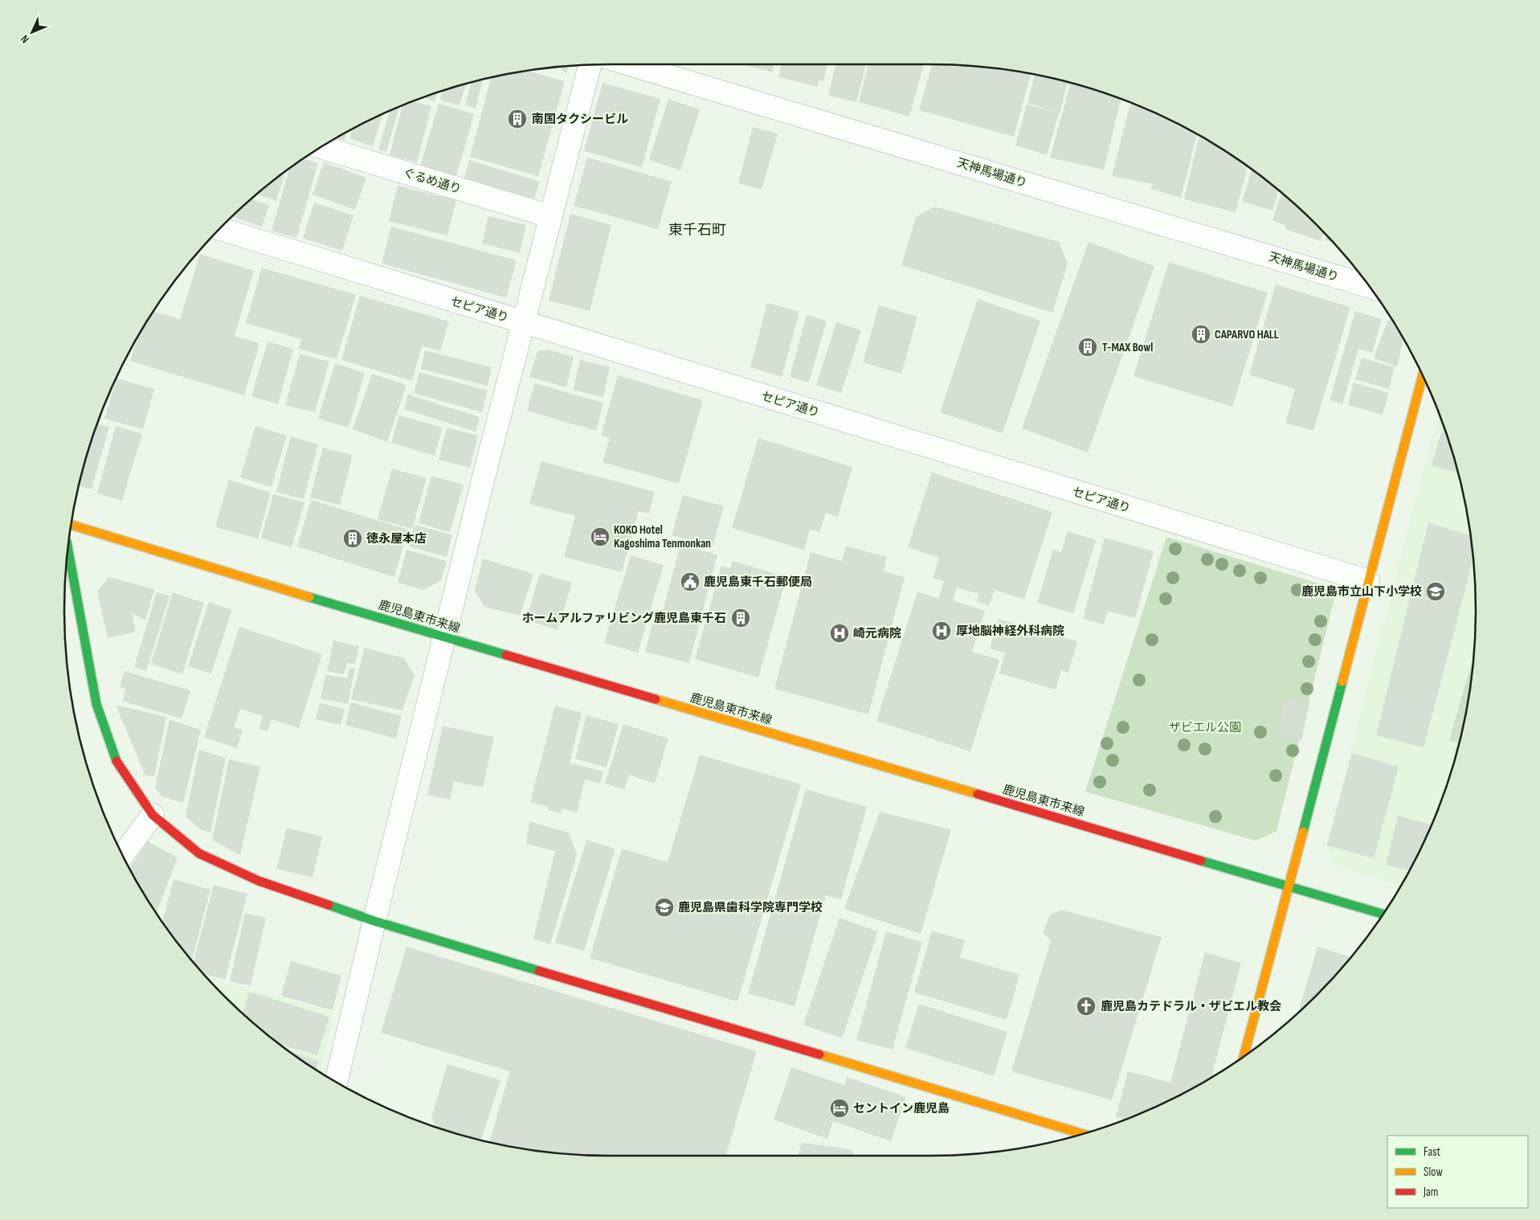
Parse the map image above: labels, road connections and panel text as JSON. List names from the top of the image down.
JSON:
{
  "streets": {
    "street": [
      "天神馬場通り",
      "ぐるめ通り",
      "セピア通り",
      "鹿児島東市来線"
    ]
  },
  "districts": ["東千石町"],
  "parks": ["ザビエル公園"],
  "places": {
    "building": [
      "南国タクシービル",
      "CAPARVO HALL",
      "T-MAX Bowl",
      "徳永屋本店",
      "ホームアルファリビング鹿児島東千石"
    ],
    "hotel": ["KOKO Hotel Kagoshima Tenmonkan", "セントイン鹿児島"],
    "public building": ["鹿児島東千石郵便局"],
    "school or university": ["鹿児島市立山下小学校", "鹿児島県歯科学院専門学校"],
    "hospital": ["厚地脳神経外科病院", "崎元病院"],
    "church": ["鹿児島カテドラル・ザビエル教会"]
  },
  "legend": ["Fast", "Slow", "Jam"],
  "north": "bottom left"
}
